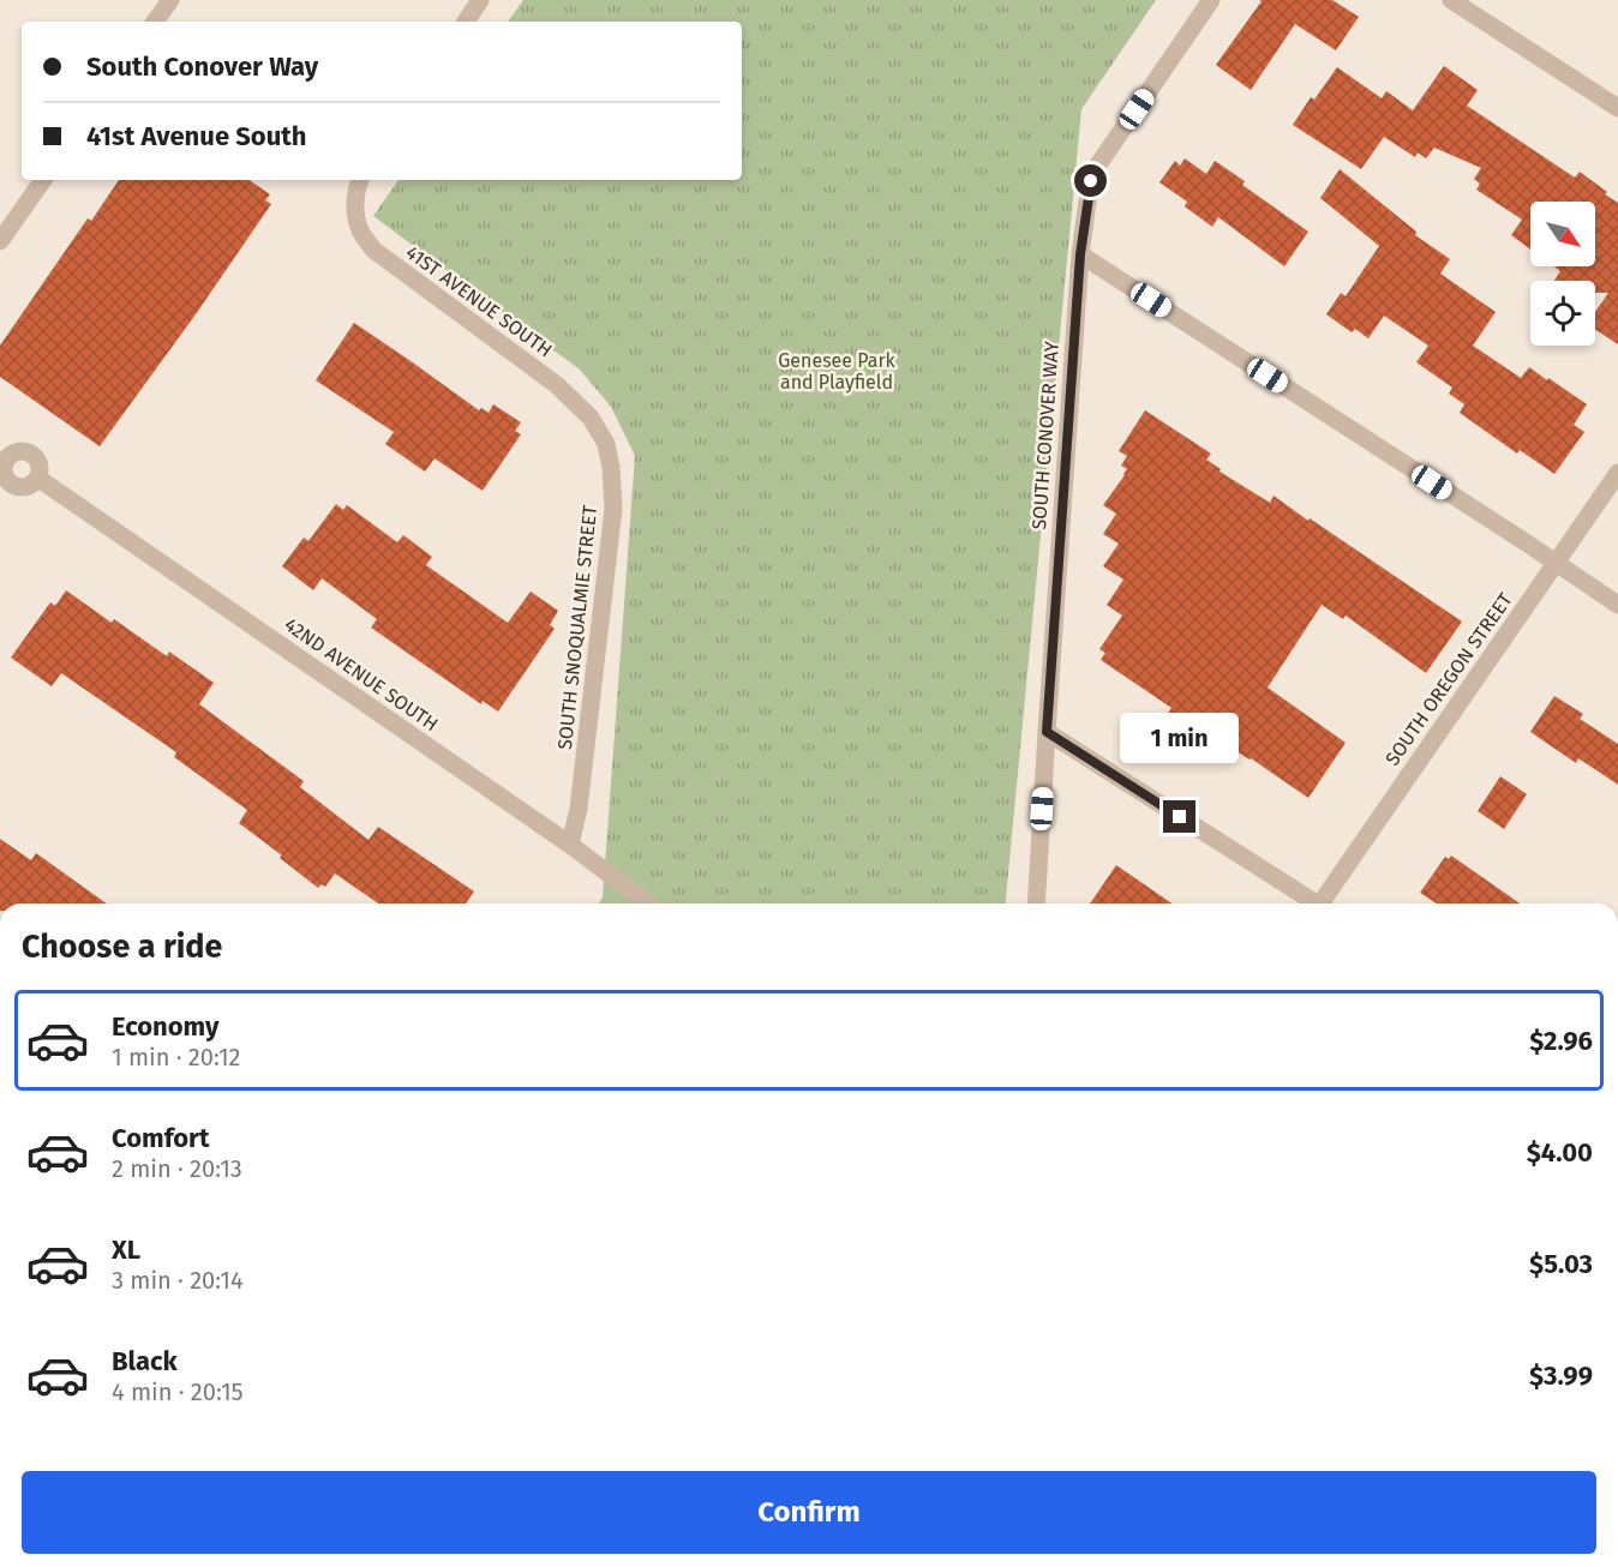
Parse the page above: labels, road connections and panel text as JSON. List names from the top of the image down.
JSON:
{
  "streets": {
    "street": [
      "41ST AVENUE SOUTH",
      "SOUTH CONOVER WAY",
      "SOUTH SNOQUALMIE STREET",
      "42ND AVENUE SOUTH",
      "SOUTH OREGON STREET"
    ]
  },
  "crossings": [
    ["41ST AVENUE SOUTH", "SOUTH SNOQUALMIE STREET"],
    ["SOUTH SNOQUALMIE STREET", "42ND AVENUE SOUTH"]
  ],
  "parks": ["Genesee Park and Playfield"],
  "north": "bottom right",
  "page": {
    "banner": ["South Conover Way", "41st Avenue South"],
    "bubble": "1 min",
    "heading": "Choose a ride",
    "list": [
      {
        "name": "Economy",
        "note": "1 min · 20:12",
        "value": "$2.96"
      },
      {
        "name": "Comfort",
        "note": "2 min · 20:13",
        "value": "$4.00"
      },
      {
        "name": "XL",
        "note": "3 min · 20:14",
        "value": "$5.03"
      },
      {
        "name": "Black",
        "note": "4 min · 20:15",
        "value": "$3.99"
      }
    ],
    "buttons": "Confirm"
  }
}
